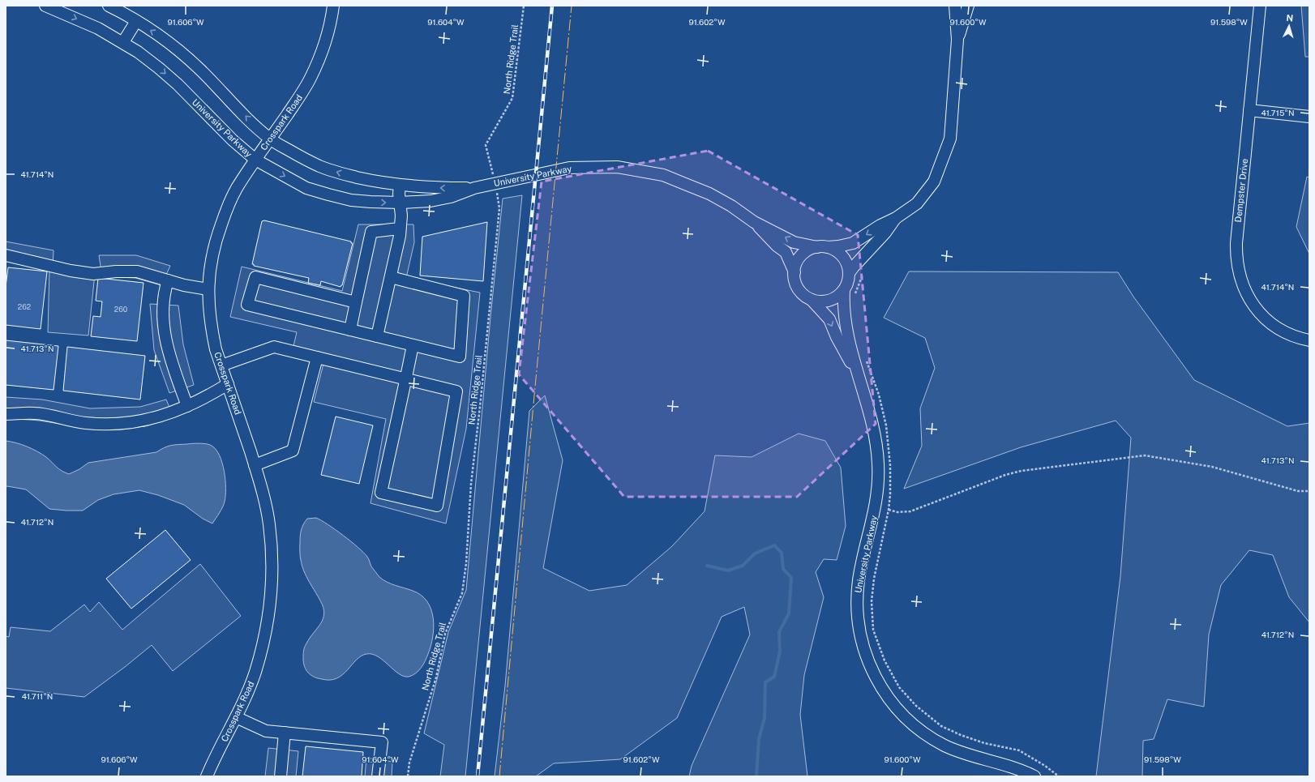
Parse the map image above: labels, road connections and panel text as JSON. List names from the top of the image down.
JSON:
{
  "streets": {
    "street": ["Crosspark Road", "University Parkway", "Dempster Drive"],
    "path": ["North Ridge Trail"]
  },
  "crossings": [
    ["North Ridge Trail", "University Parkway"],
    ["Crosspark Road", "University Parkway"]
  ],
  "house_numbers": ["262", "260"],
  "north": "top",
  "coordinates": [
    "91.606°W",
    "91.604°W",
    "91.602°W",
    "91.600°W",
    "91.598°W",
    "41.715°N",
    "41.714°N",
    "41.713°N",
    "41.712°N",
    "41.711°N"
  ]
}
